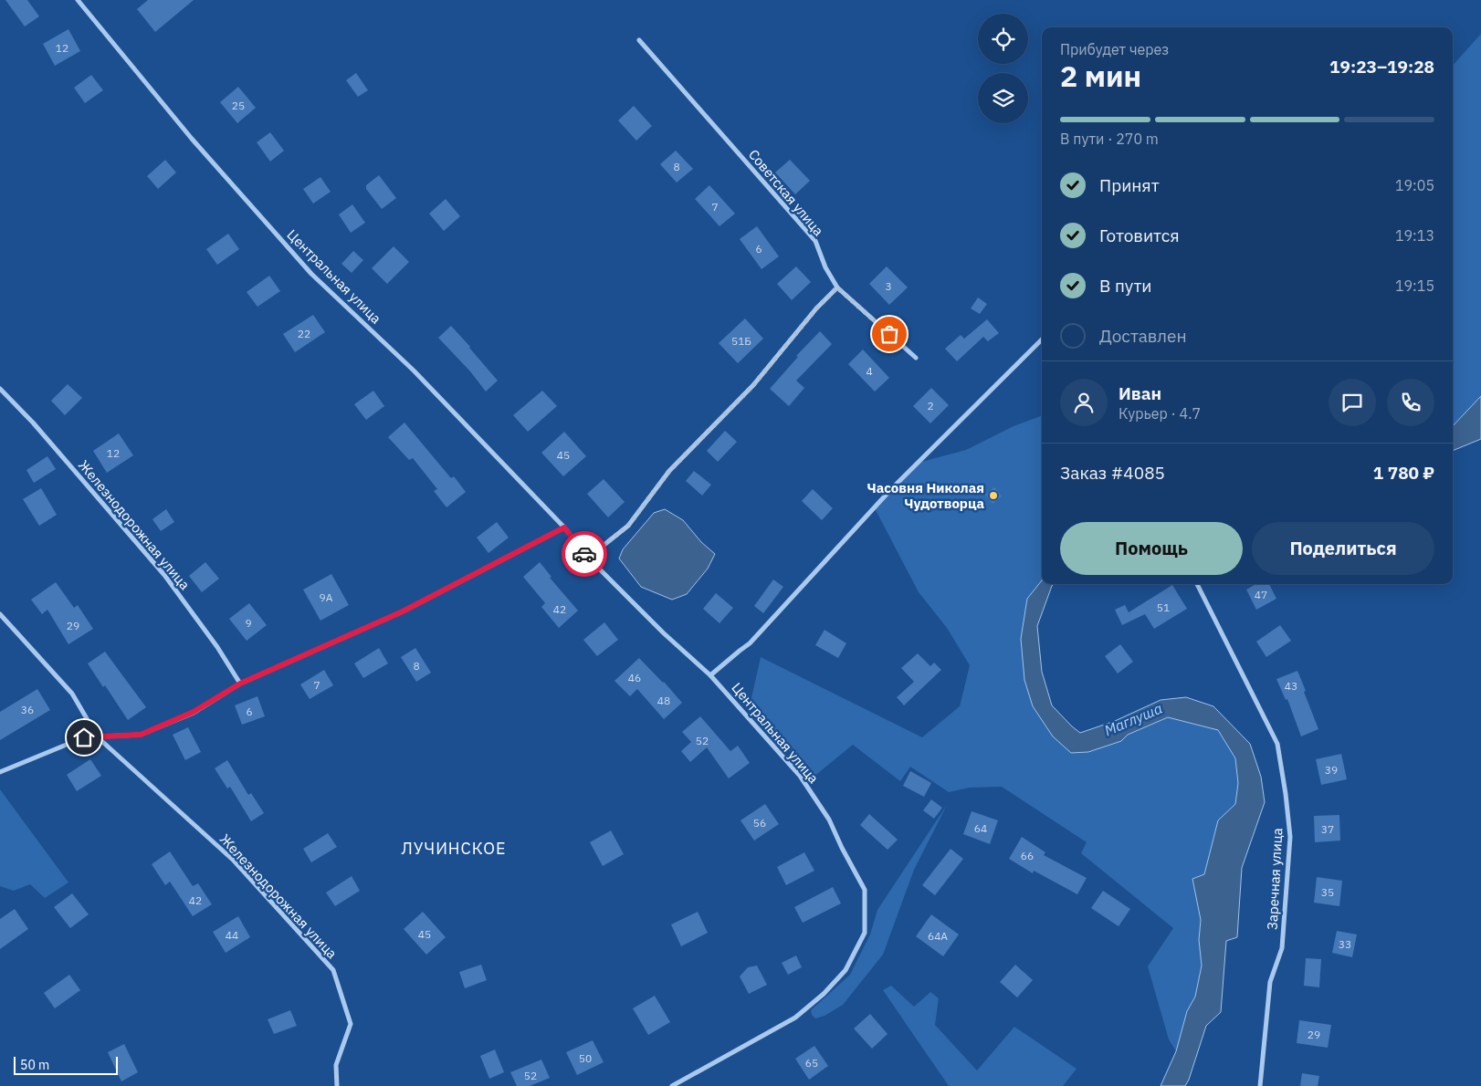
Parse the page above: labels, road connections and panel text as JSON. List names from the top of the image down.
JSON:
{
  "streets": {
    "street": [
      "Советская улица",
      "Центральная улица",
      "Железнодорожная улица",
      "Заречная улица"
    ]
  },
  "districts": ["ЛУЧИНСКОЕ"],
  "water": ["Маглуша"],
  "places": ["Часовня Николая Чудотворца"],
  "house_numbers": [
    "12",
    "25",
    "8",
    "7",
    "6",
    "3",
    "22",
    "51Б",
    "4",
    "2",
    "12",
    "45",
    "47",
    "9А",
    "51",
    "42",
    "9",
    "29",
    "8",
    "46",
    "7",
    "43",
    "48",
    "36",
    "6",
    "52",
    "39",
    "56",
    "64",
    "37",
    "66",
    "35",
    "42",
    "45",
    "44",
    "64А",
    "33",
    "29",
    "50",
    "65",
    "52"
  ],
  "scale_bar": "50 m",
  "page": {
    "heading": ["2 мин", "Прибудет через", "19:23–19:28"],
    "panel": [
      "Иван",
      "Курьер · 4.7",
      "Заказ #4085",
      "1 780 ₽"
    ],
    "bar": "В пути · 270 m",
    "list": [
      ["Принят", "19:05"],
      ["Готовится", "19:13"],
      ["В пути", "19:15"],
      "Доставлен"
    ],
    "buttons": ["Помощь", "Поделиться"],
    "scale": "50 m"
  }
}
